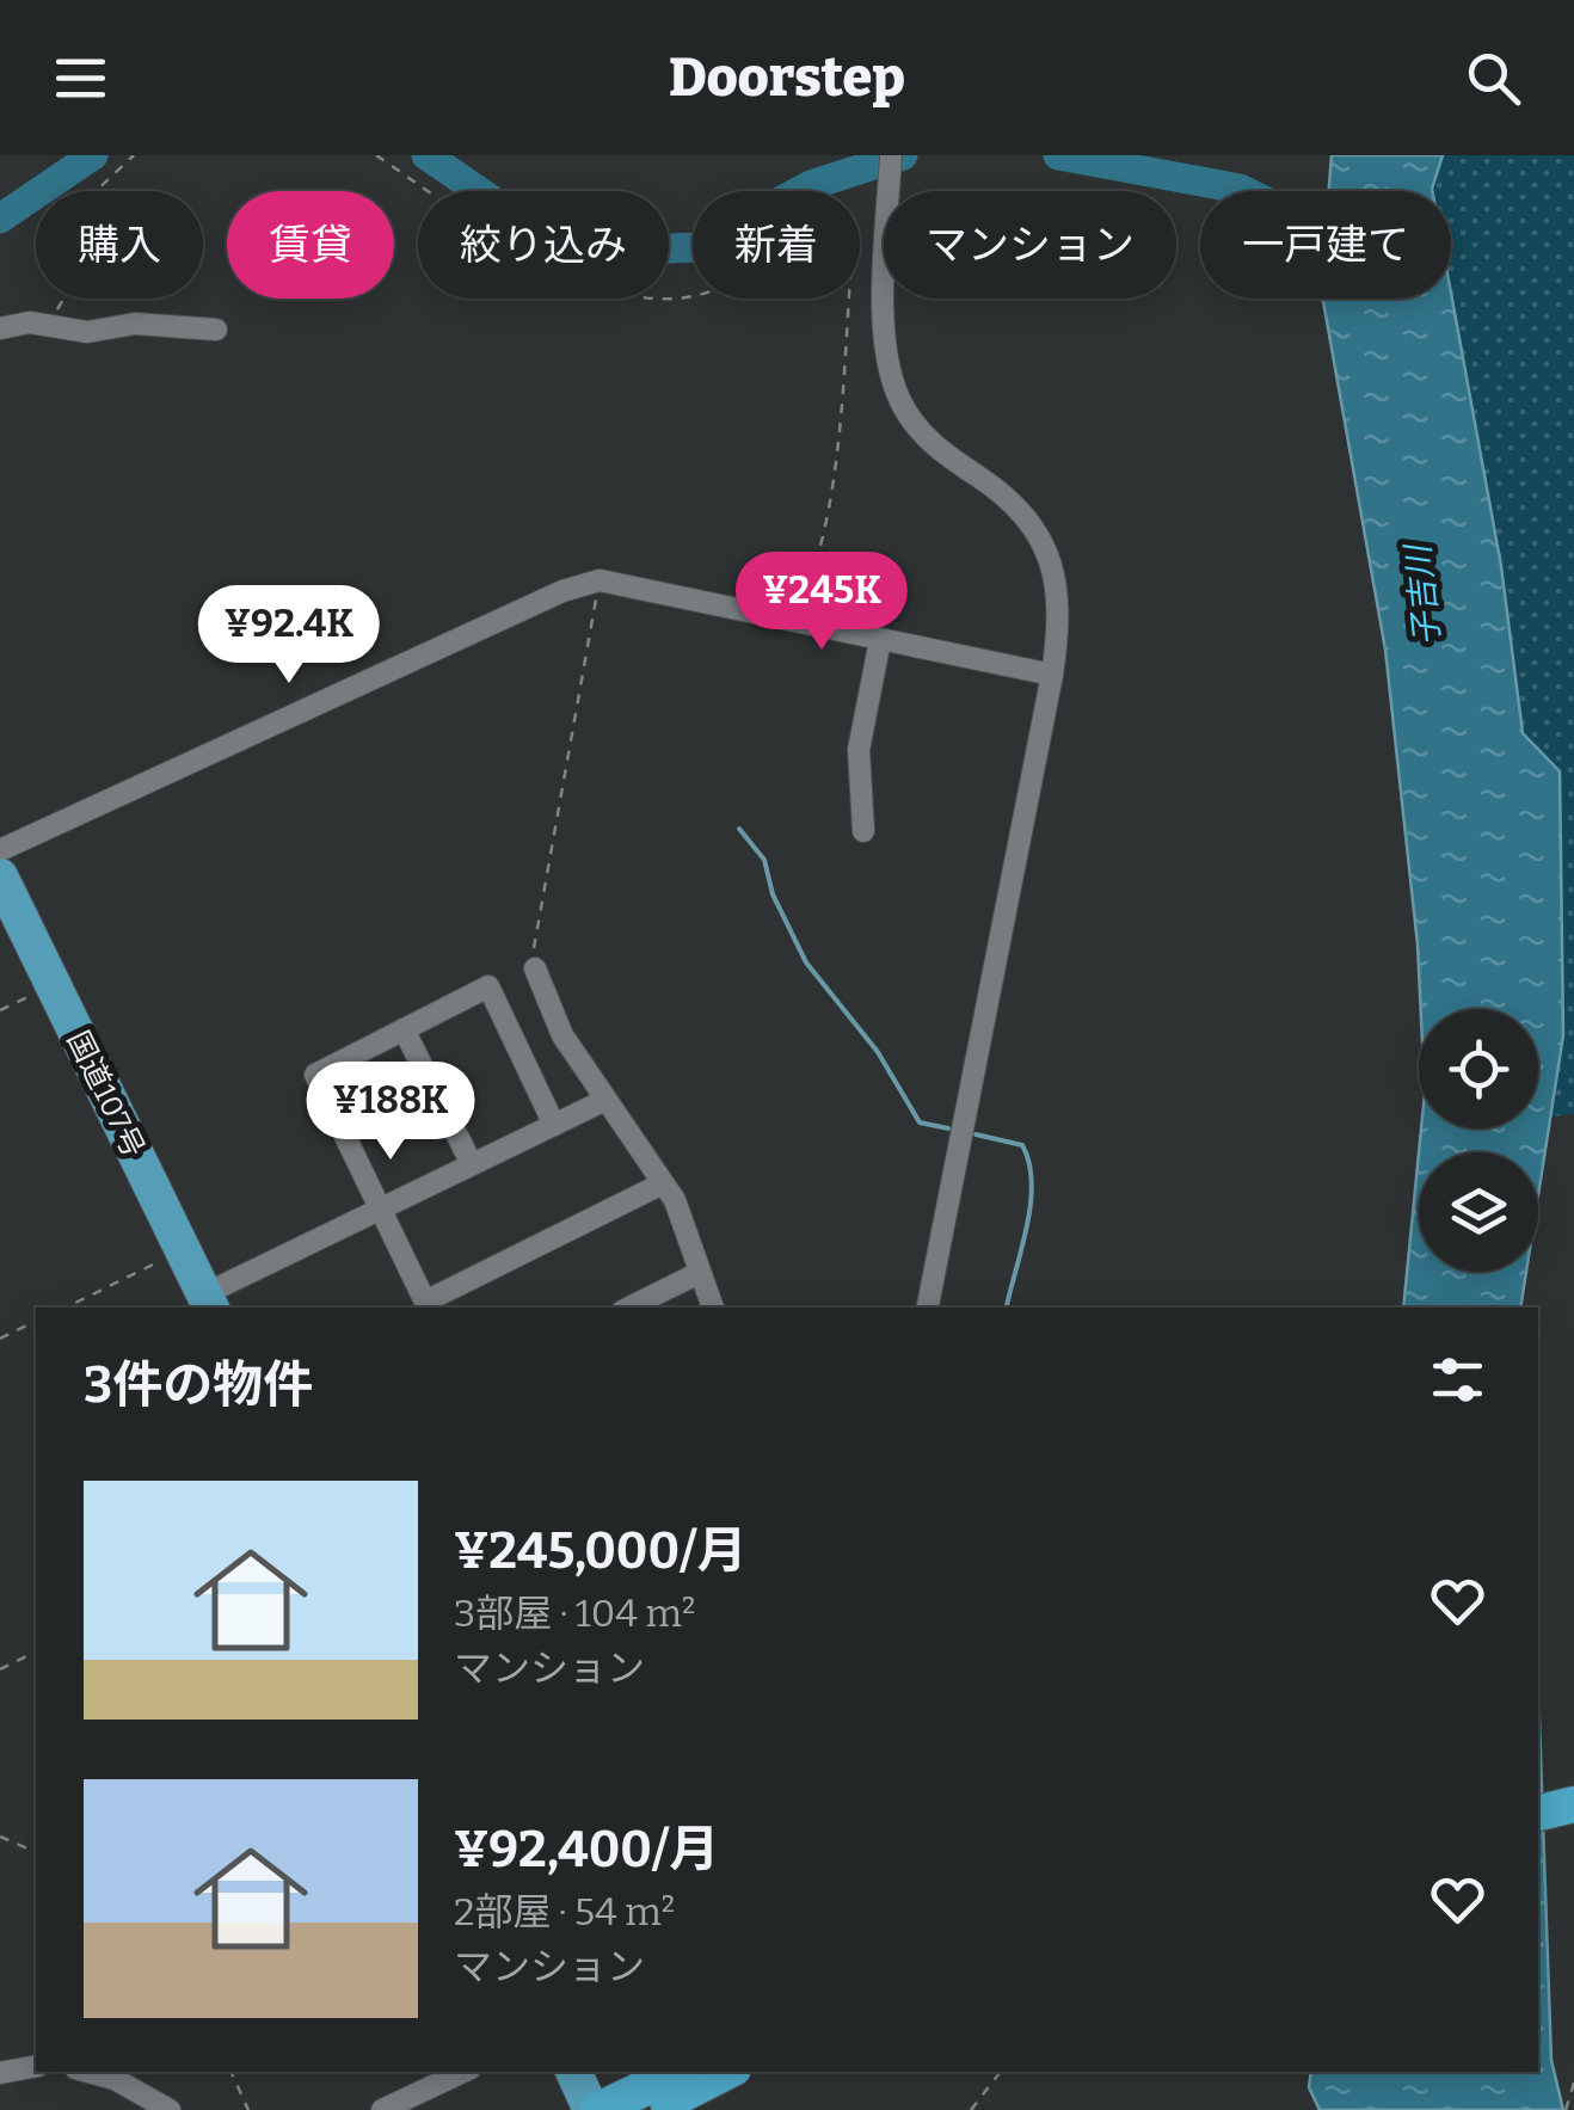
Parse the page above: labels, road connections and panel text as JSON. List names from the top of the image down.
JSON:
{
  "streets": {
    "highway": ["国道107号"]
  },
  "water": ["子吉川"],
  "page": {
    "header": "Doorstep",
    "chip": [
      "購入",
      "賃貸",
      "絞り込み",
      "新着",
      "マンション",
      "一戸建て"
    ],
    "price": ["¥245K", "¥92.4K", "¥188K"],
    "heading": "3件の物件",
    "list": [
      {
        "name": "¥245,000/月",
        "note": "3部屋 · 104 m² · マンション"
      },
      {
        "name": "¥92,400/月",
        "note": "2部屋 · 54 m² · マンション"
      }
    ]
  }
}
